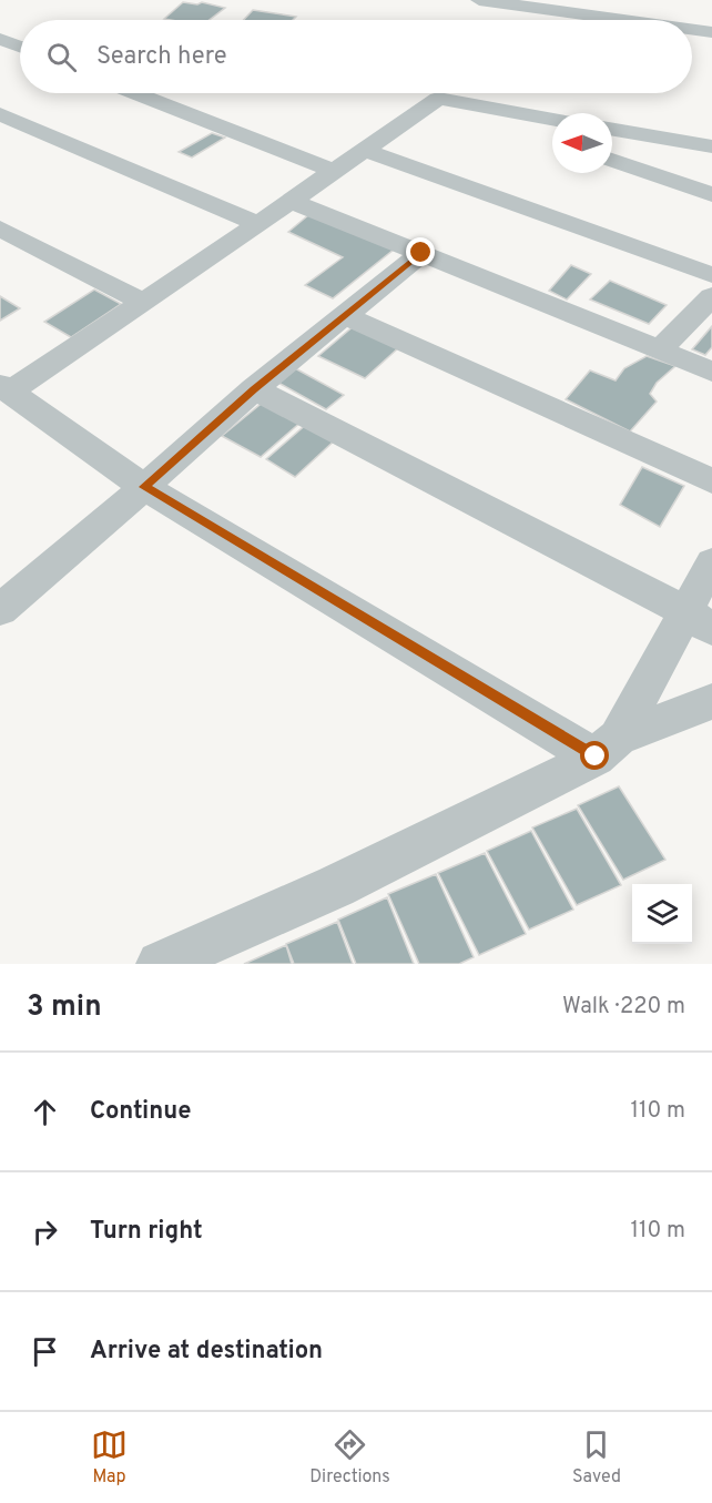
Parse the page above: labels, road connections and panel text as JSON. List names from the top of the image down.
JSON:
{
  "north": "left",
  "page": {
    "search": "Search here",
    "heading": ["3 min", "Walk · 220 m"],
    "list": [
      ["Continue", "110 m"],
      ["Turn right", "110 m"],
      "Arrive at destination"
    ],
    "nav": ["Map", "Directions", "Saved"]
  }
}
